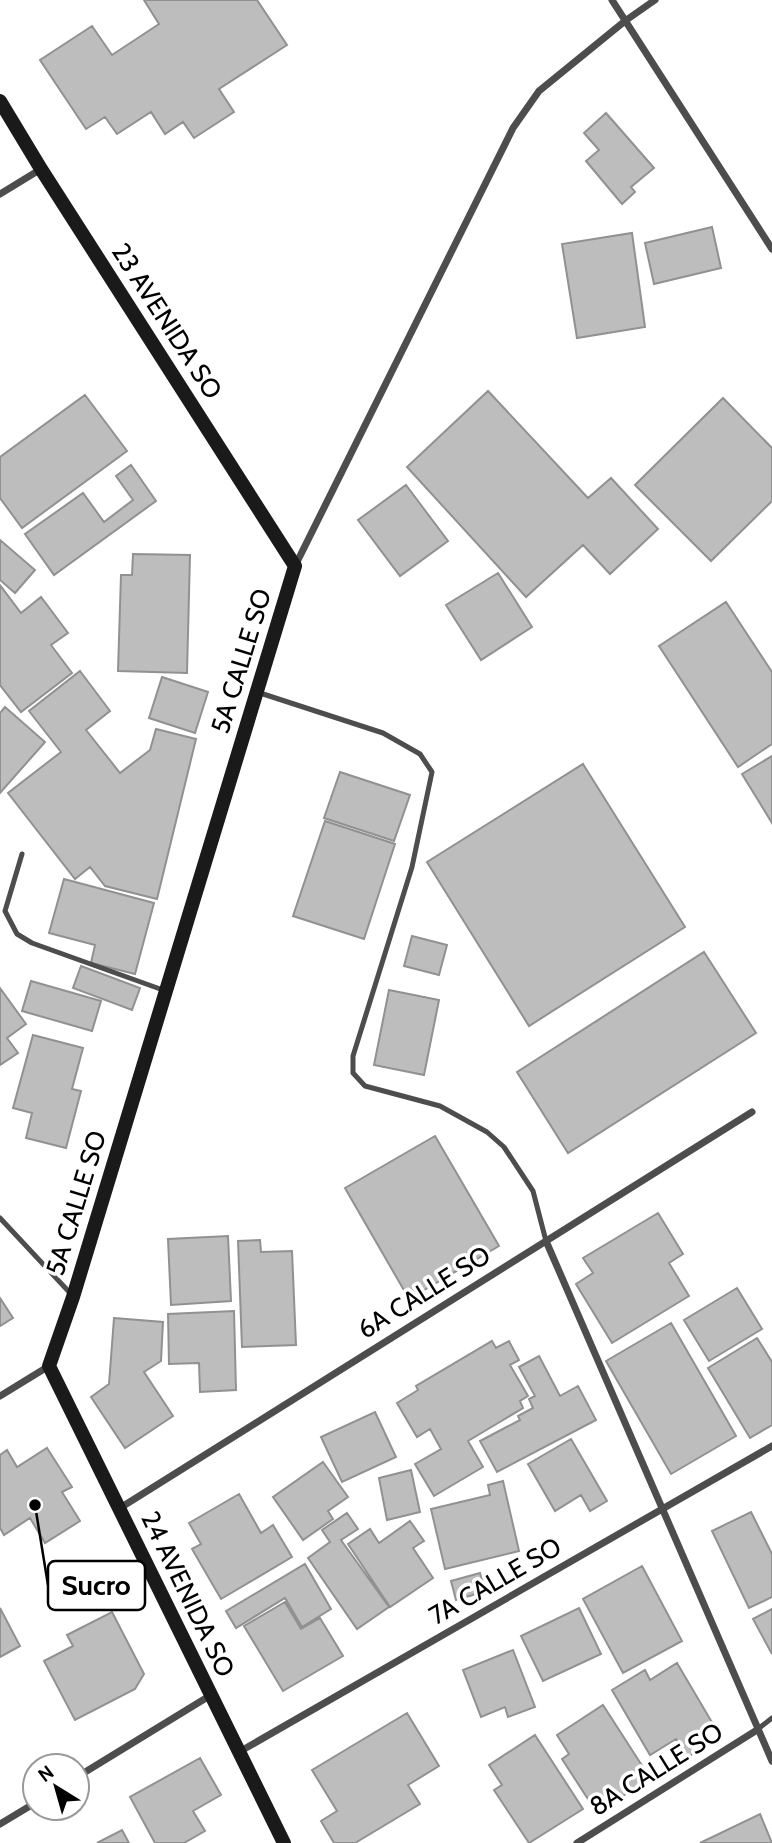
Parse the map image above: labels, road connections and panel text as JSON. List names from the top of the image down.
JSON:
{
  "streets": {
    "street": [
      "23 AVENIDA SO",
      "5A CALLE SO",
      "6A CALLE SO",
      "7A CALLE SO",
      "24 AVENIDA SO",
      "8A CALLE SO"
    ]
  },
  "crossings": [
    ["23 AVENIDA SO", "5A CALLE SO"],
    ["5A CALLE SO", "24 AVENIDA SO"],
    ["6A CALLE SO", "24 AVENIDA SO"],
    ["7A CALLE SO", "24 AVENIDA SO"]
  ],
  "places": ["Sucro"],
  "north": "top left"
}
